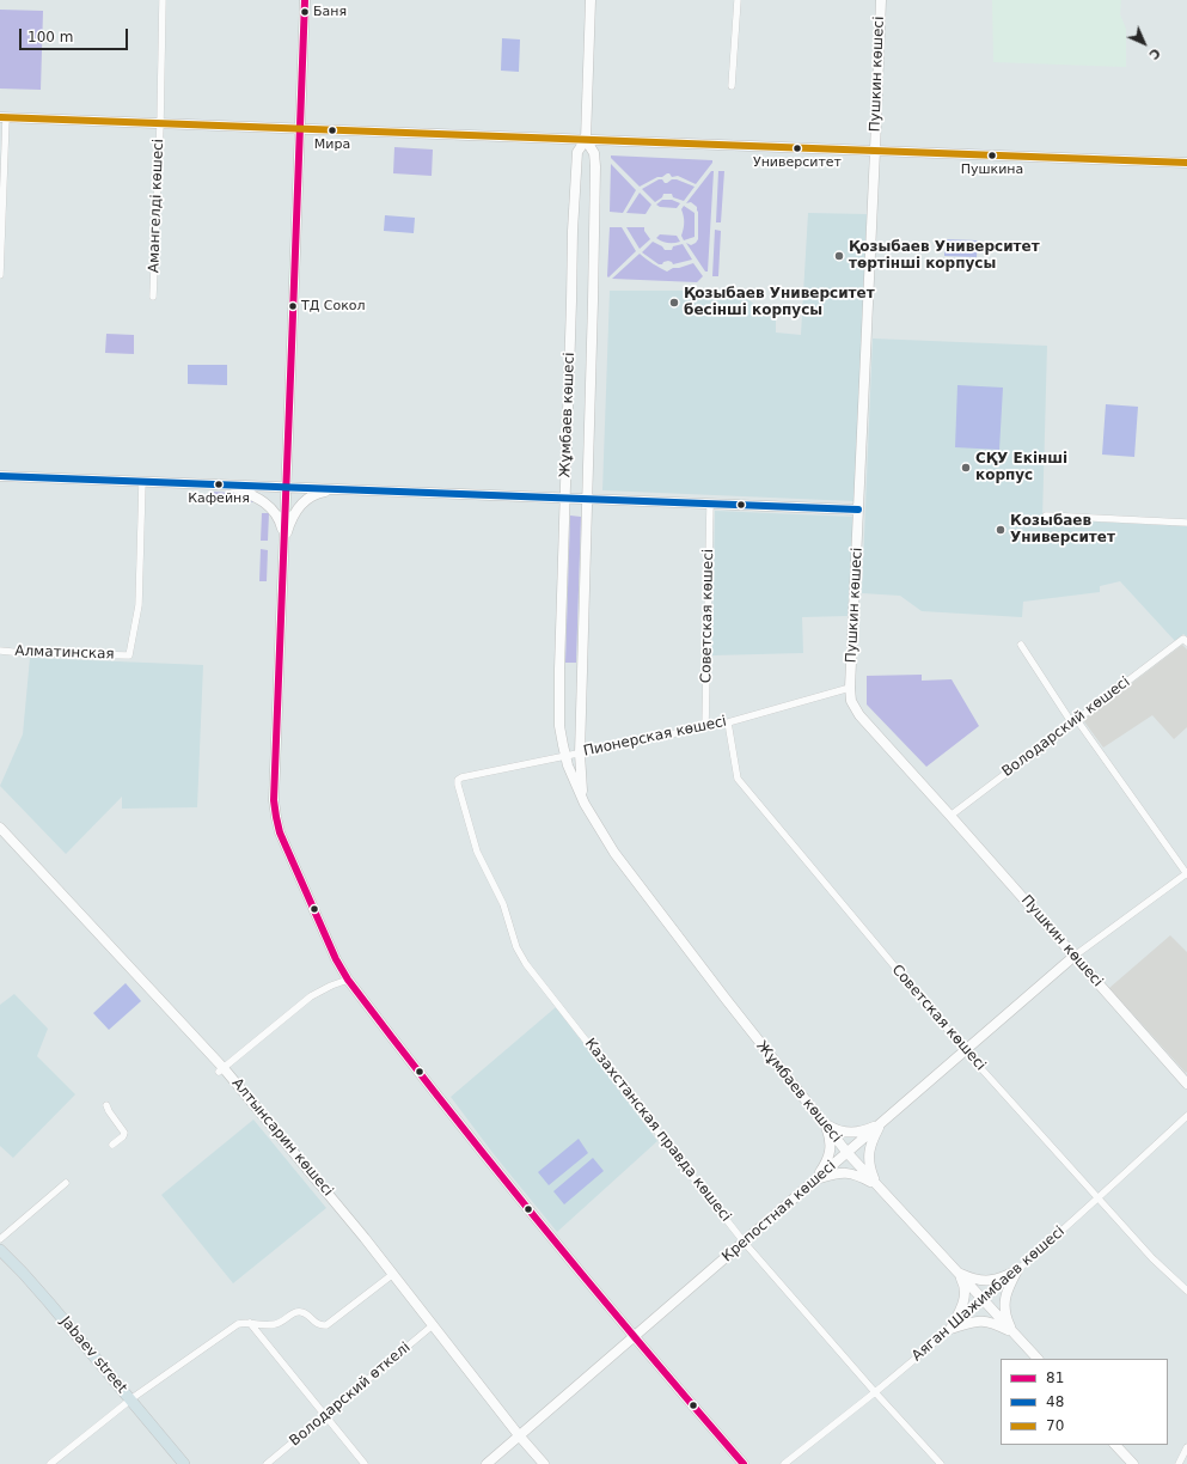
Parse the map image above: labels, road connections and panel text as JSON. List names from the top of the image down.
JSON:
{
  "streets": {
    "main road": [
      "Пушкин көшесі",
      "Жұмбаев көшесі",
      "Алтынсарин көшесі",
      "Крепостная көшесі",
      "Jabaev street"
    ],
    "street": [
      "Амангелді көшесі",
      "Советская көшесі",
      "Алматинская",
      "Володарский көшесі",
      "Пионерская көшесі",
      "Казахстанская правда көшесі",
      "Аяган Шажимбаев көшесі",
      "Володарский өткелі"
    ]
  },
  "crossings": [
    ["Пушкин көшесі", "Володарский көшесі"],
    ["Пушкин көшесі", "Пионерская көшесі"],
    ["Пушкин көшесі", "Крепостная көшесі"],
    ["Жұмбаев көшесі", "Пионерская көшесі"],
    ["Жұмбаев көшесі", "Крепостная көшесі"],
    ["Жұмбаев көшесі", "Аяган Шажимбаев көшесі"],
    ["Советская көшесі", "Пионерская көшесі"],
    ["Советская көшесі", "Крепостная көшесі"],
    ["Советская көшесі", "Аяган Шажимбаев көшесі"],
    ["Пионерская көшесі", "Казахстанская правда көшесі"],
    ["Казахстанская правда көшесі", "Крепостная көшесі"],
    ["Казахстанская правда көшесі", "Аяган Шажимбаев көшесі"],
    ["Алтынсарин көшесі", "Крепостная көшесі"],
    ["Алтынсарин көшесі", "Володарский өткелі"]
  ],
  "places": [
    "Баня",
    "Мира",
    "Университет",
    "Пушкина",
    "Қозыбаев Университет төртінші корпусы",
    "Қозыбаев Университет бесінші корпусы",
    "ТД Сокол",
    "СҚУ Екінші корпус",
    "Кафейня",
    "Козыбаев Университет"
  ],
  "lines": ["transit line 81", "transit line 70", "transit line 48"],
  "legend": ["81", "48", "70"],
  "scale_bar": "100 m",
  "north": "bottom right"
}
